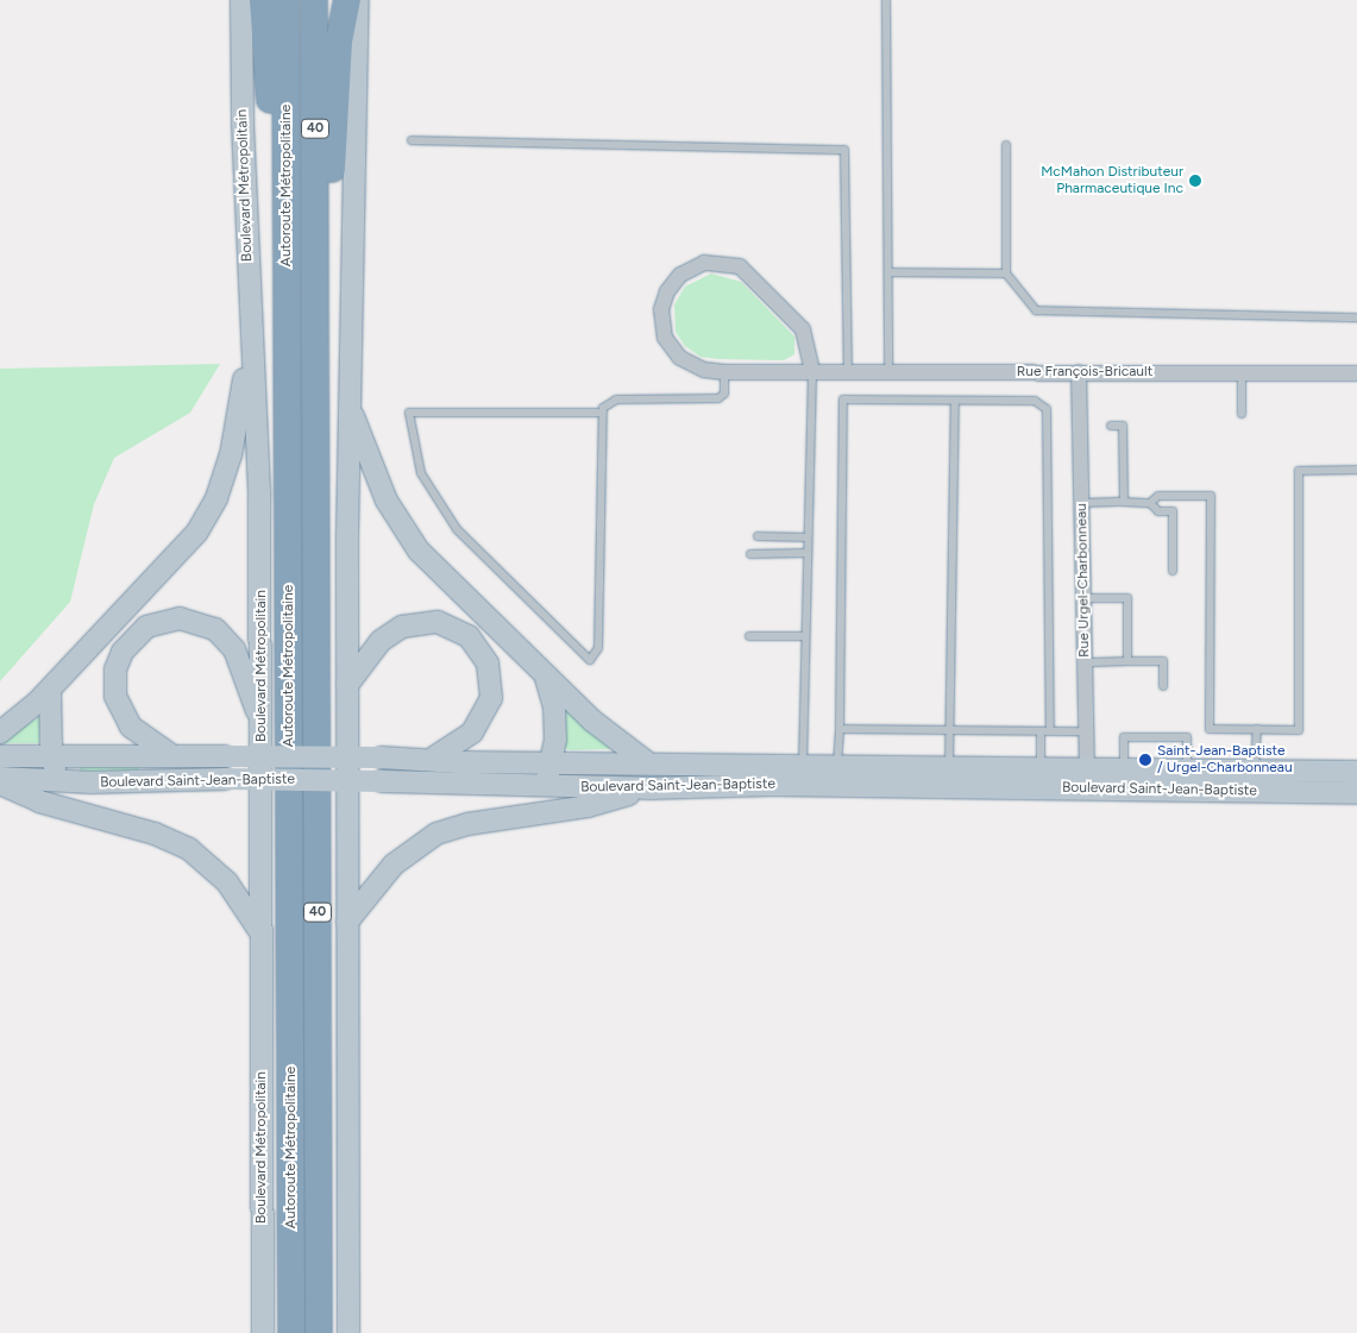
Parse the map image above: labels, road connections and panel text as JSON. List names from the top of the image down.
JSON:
{
  "streets": {
    "highway": ["40", "Autoroute Métropolitaine"],
    "main road": ["Boulevard Métropolitain", "Boulevard Saint-Jean-Baptiste"],
    "street": ["Rue François-Bricault", "Rue Urgel-Charbonneau"]
  },
  "crossings": [
    ["Rue François-Bricault", "Rue Urgel-Charbonneau"],
    ["Rue Urgel-Charbonneau", "Boulevard Saint-Jean-Baptiste"]
  ],
  "places": ["McMahon Distributeur Pharmaceutique Inc", "Saint-Jean-Baptiste / Urgel-Charbonneau"]
}
